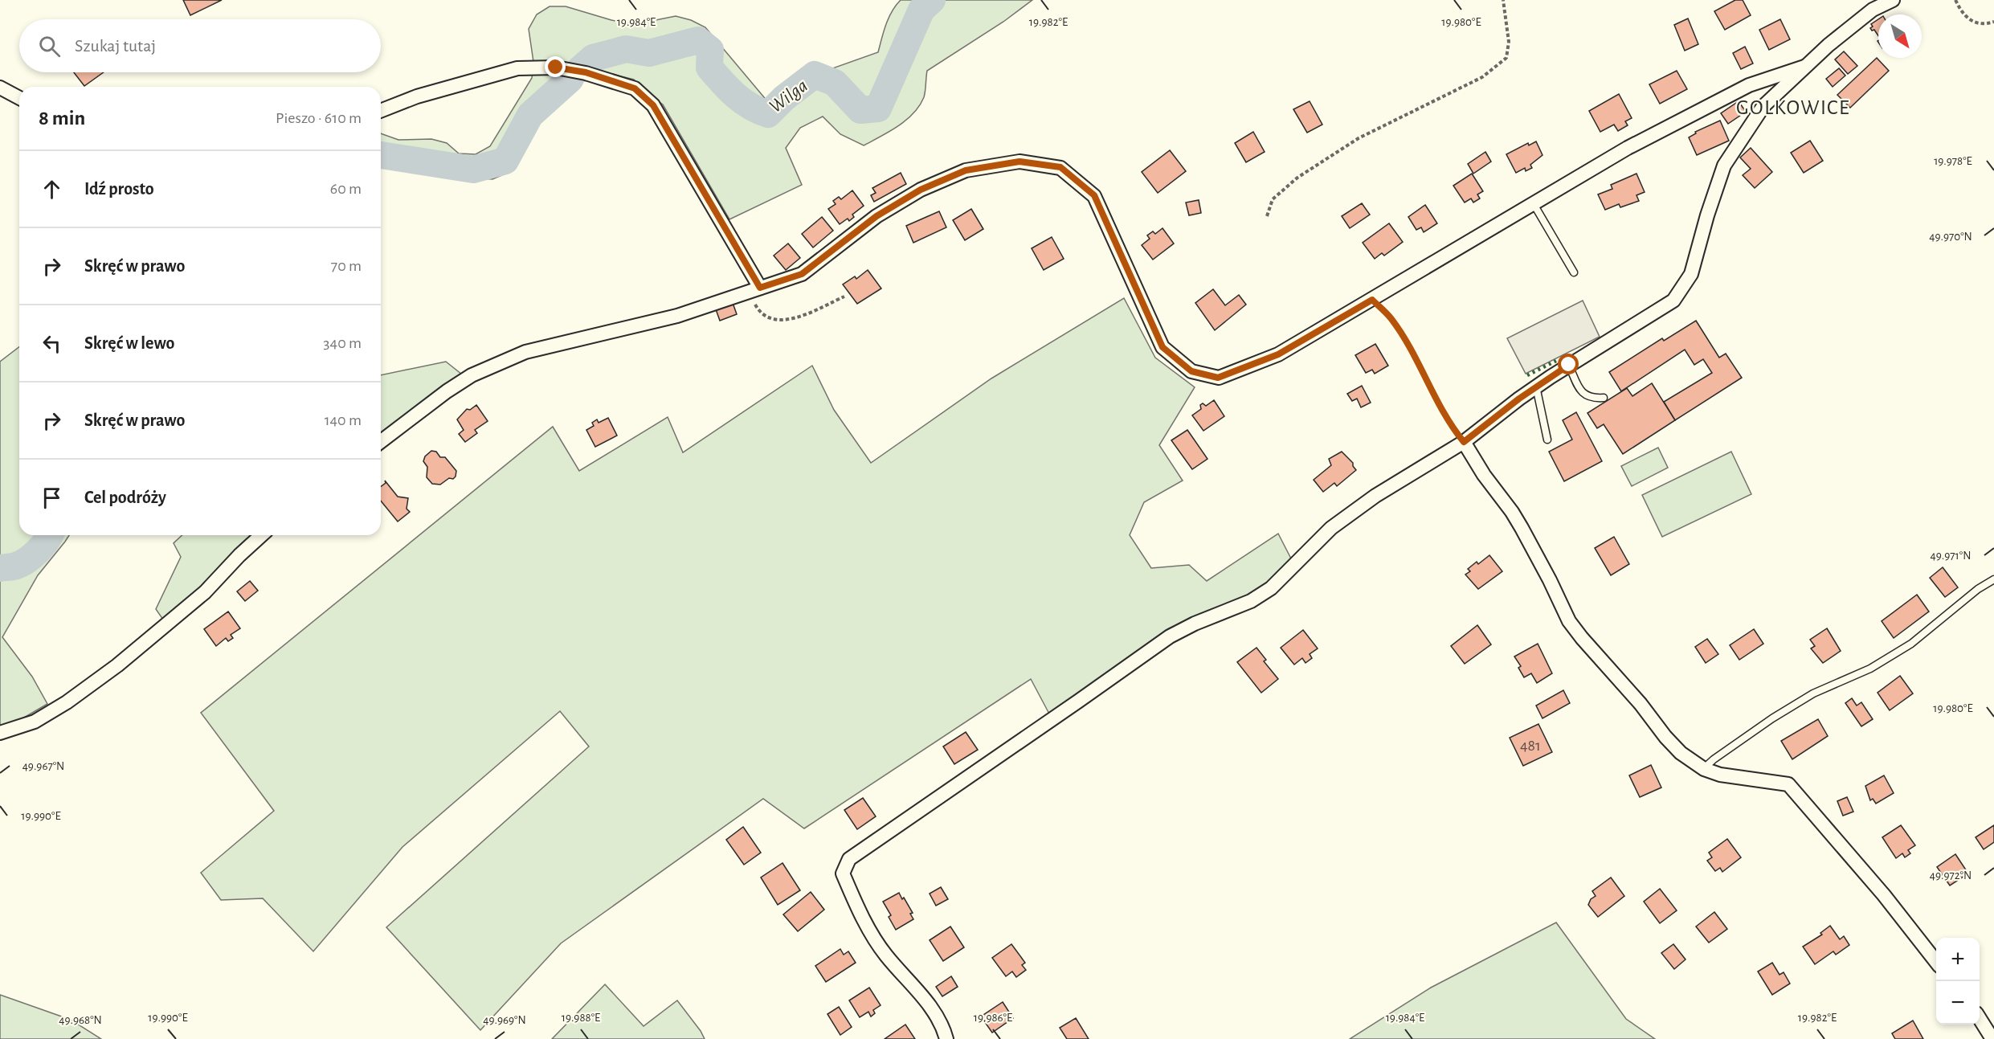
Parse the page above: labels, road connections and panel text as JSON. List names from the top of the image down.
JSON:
{
  "districts": ["GOLKOWICE"],
  "water": ["Wilga"],
  "house_numbers": ["481"],
  "north": "bottom right",
  "page": {
    "search": "Szukaj tutaj",
    "heading": ["8 min", "Pieszo · 610 m"],
    "list": [
      ["Idź prosto", "60 m"],
      ["Skręć w prawo", "70 m"],
      ["Skręć w lewo", "340 m"],
      ["Skręć w prawo", "140 m"],
      "Cel podróży"
    ],
    "map_buttons": ["+", "−"]
  },
  "coordinates": [
    "19.984°E",
    "19.980°E",
    "19.982°E",
    "19.978°E",
    "49.970°N",
    "49.971°N",
    "49.967°N",
    "19.990°E",
    "49.972°N",
    "19.988°E",
    "19.986°E",
    "49.968°N",
    "49.969°N"
  ]
}
